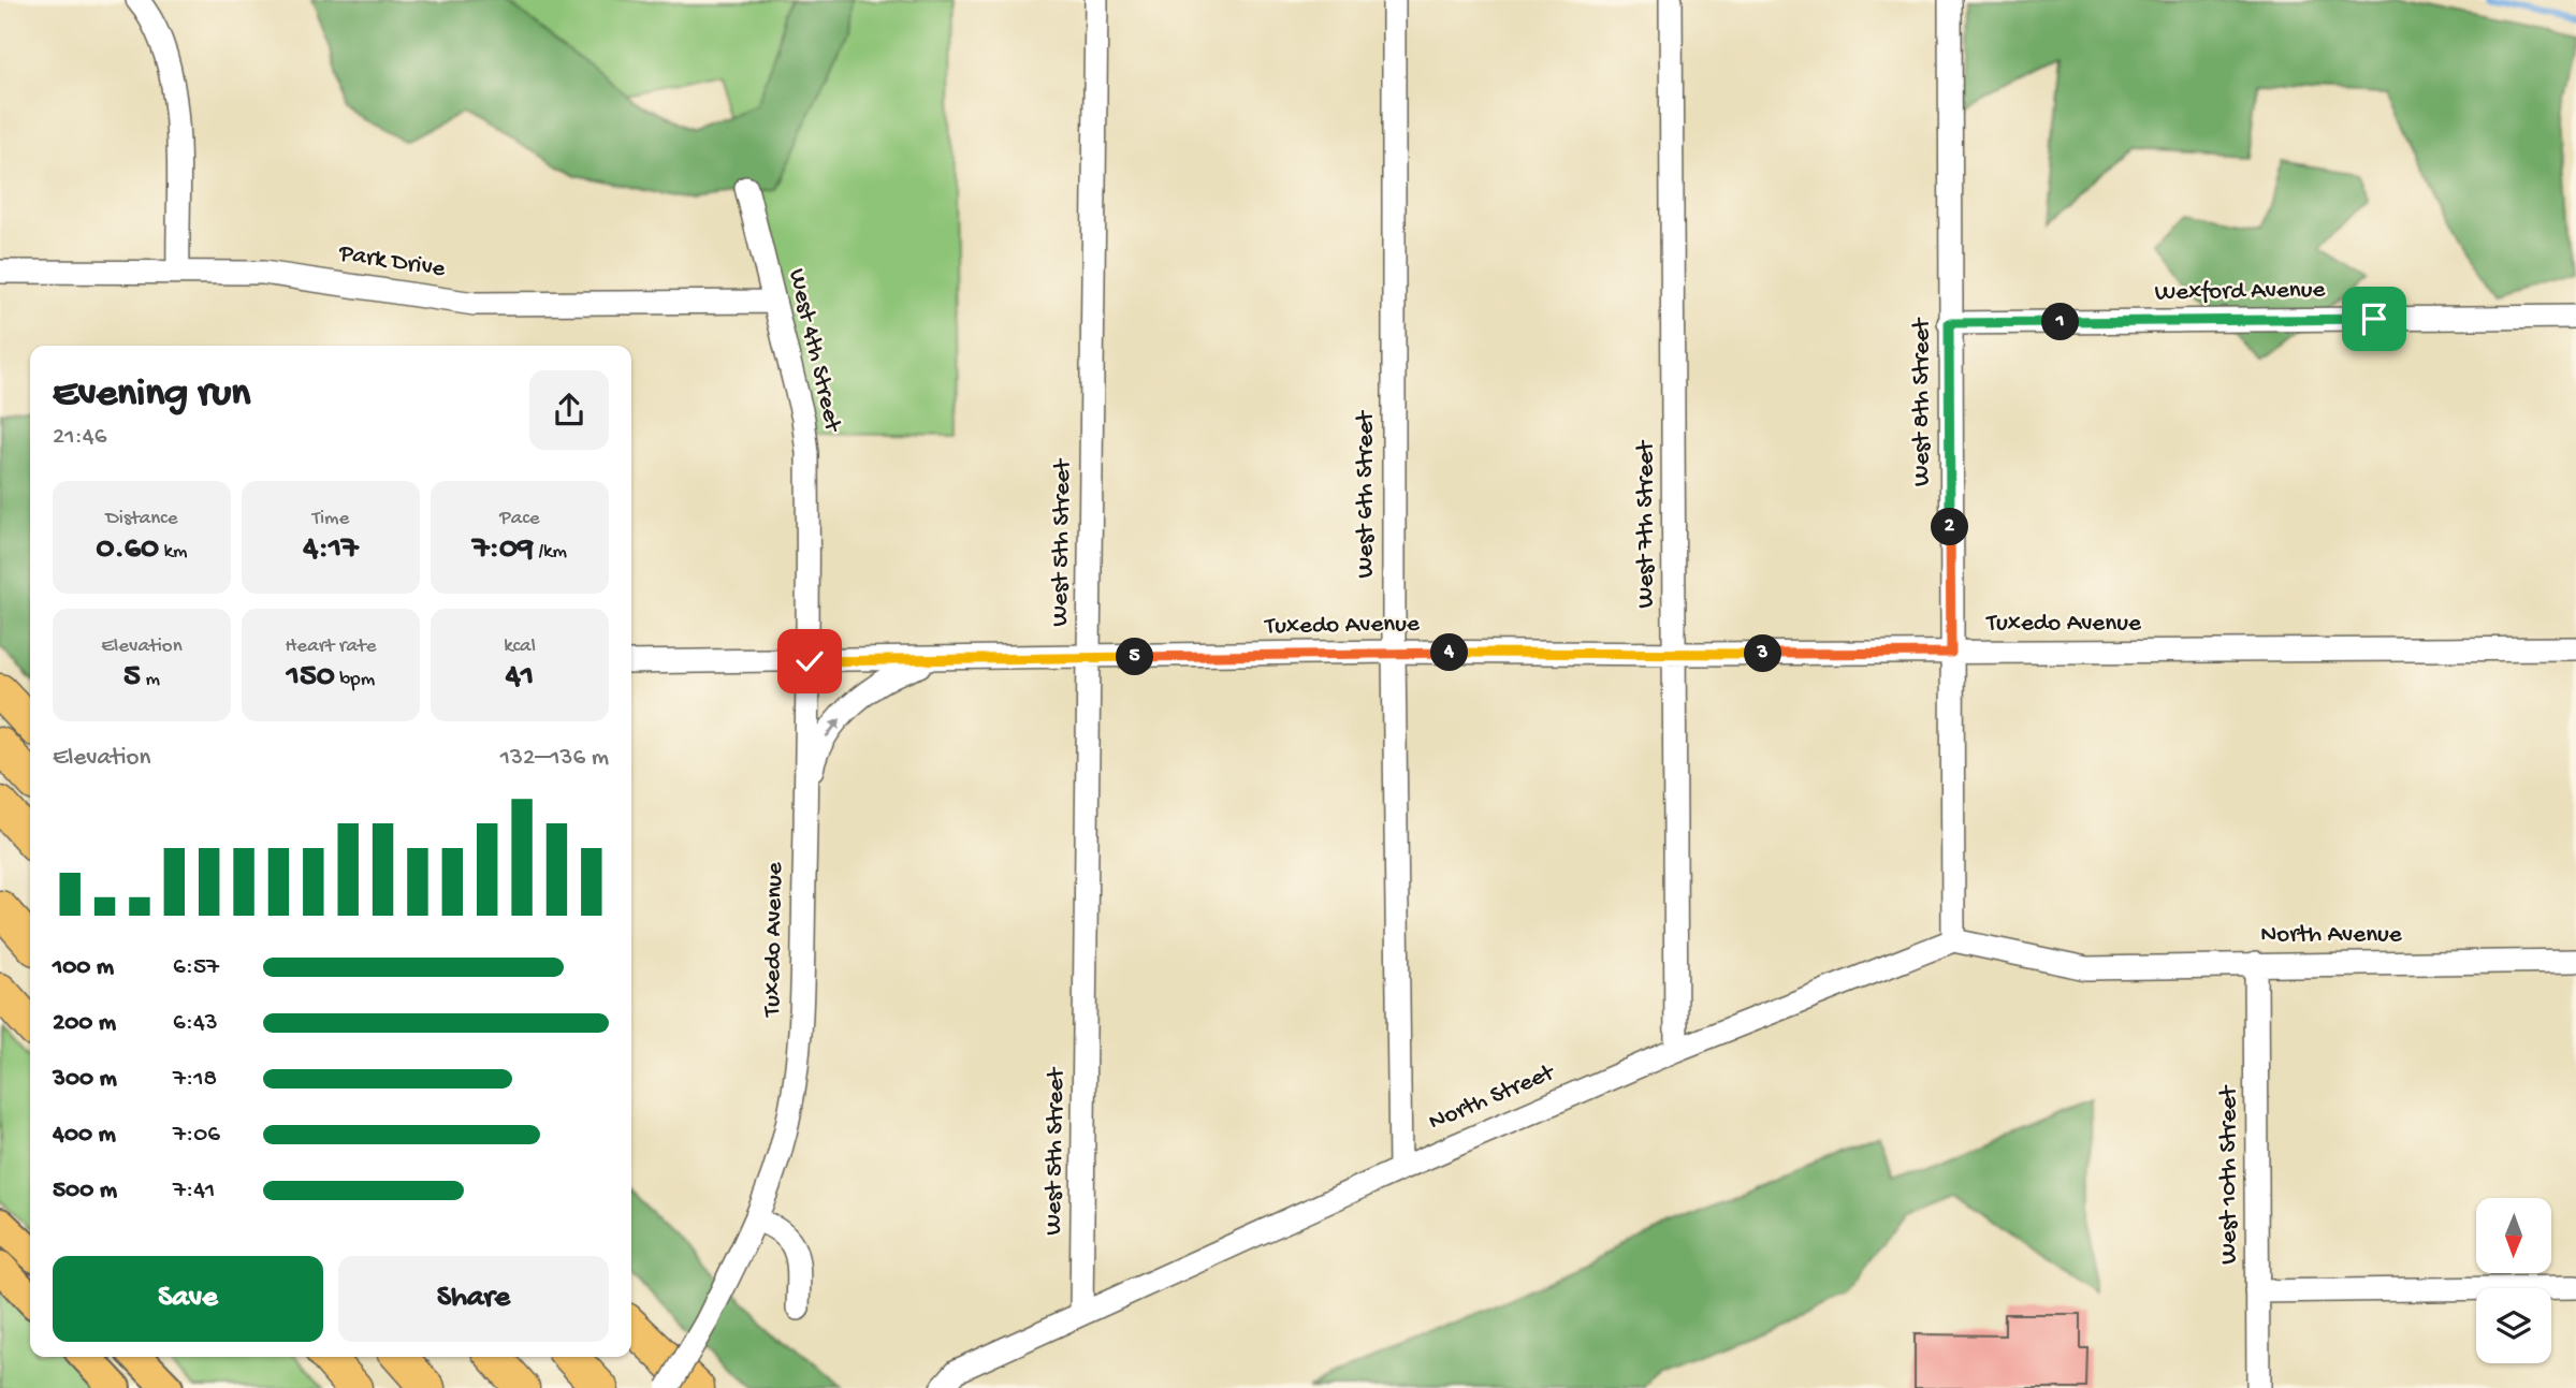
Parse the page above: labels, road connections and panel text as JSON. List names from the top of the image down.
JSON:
{
  "streets": {
    "street": [
      "Park Drive",
      "Wexford Avenue",
      "West 4th Street",
      "West 8th Street",
      "West 6th Street",
      "West 7th Street",
      "West 5th Street",
      "Tuxedo Avenue",
      "North Avenue",
      "North Street",
      "West 10th Street"
    ]
  },
  "crossings": [
    ["Park Drive", "West 4th Street"],
    ["Wexford Avenue", "West 8th Street"],
    ["West 4th Street", "Tuxedo Avenue"],
    ["West 8th Street", "Tuxedo Avenue"],
    ["West 8th Street", "North Avenue"],
    ["West 8th Street", "North Street"],
    ["West 6th Street", "Tuxedo Avenue"],
    ["West 6th Street", "North Street"],
    ["West 7th Street", "Tuxedo Avenue"],
    ["West 7th Street", "North Street"],
    ["West 5th Street", "Tuxedo Avenue"],
    ["West 5th Street", "North Street"],
    ["North Avenue", "North Street"],
    ["North Avenue", "West 10th Street"]
  ],
  "north": "bottom",
  "page": {
    "pins": [
      "1",
      "2",
      "4",
      "3",
      "5"
    ],
    "heading": ["Evening run", "21:46"],
    "stats": [
      ["Distance", "0.60 km"],
      ["Time", "4:17"],
      ["Pace", "7:09 /km"],
      ["Elevation", "5 m"],
      ["Heart rate", "150 bpm"],
      ["kcal", "41"]
    ],
    "chart": ["Elevation", "132–136 m"],
    "list": [
      {
        "name": "100 m",
        "note": "6:57"
      },
      {
        "name": "200 m",
        "note": "6:43"
      },
      {
        "name": "300 m",
        "note": "7:18"
      },
      {
        "name": "400 m",
        "note": "7:06"
      },
      {
        "name": "500 m",
        "note": "7:41"
      }
    ],
    "buttons": ["Save", "Share"]
  }
}
